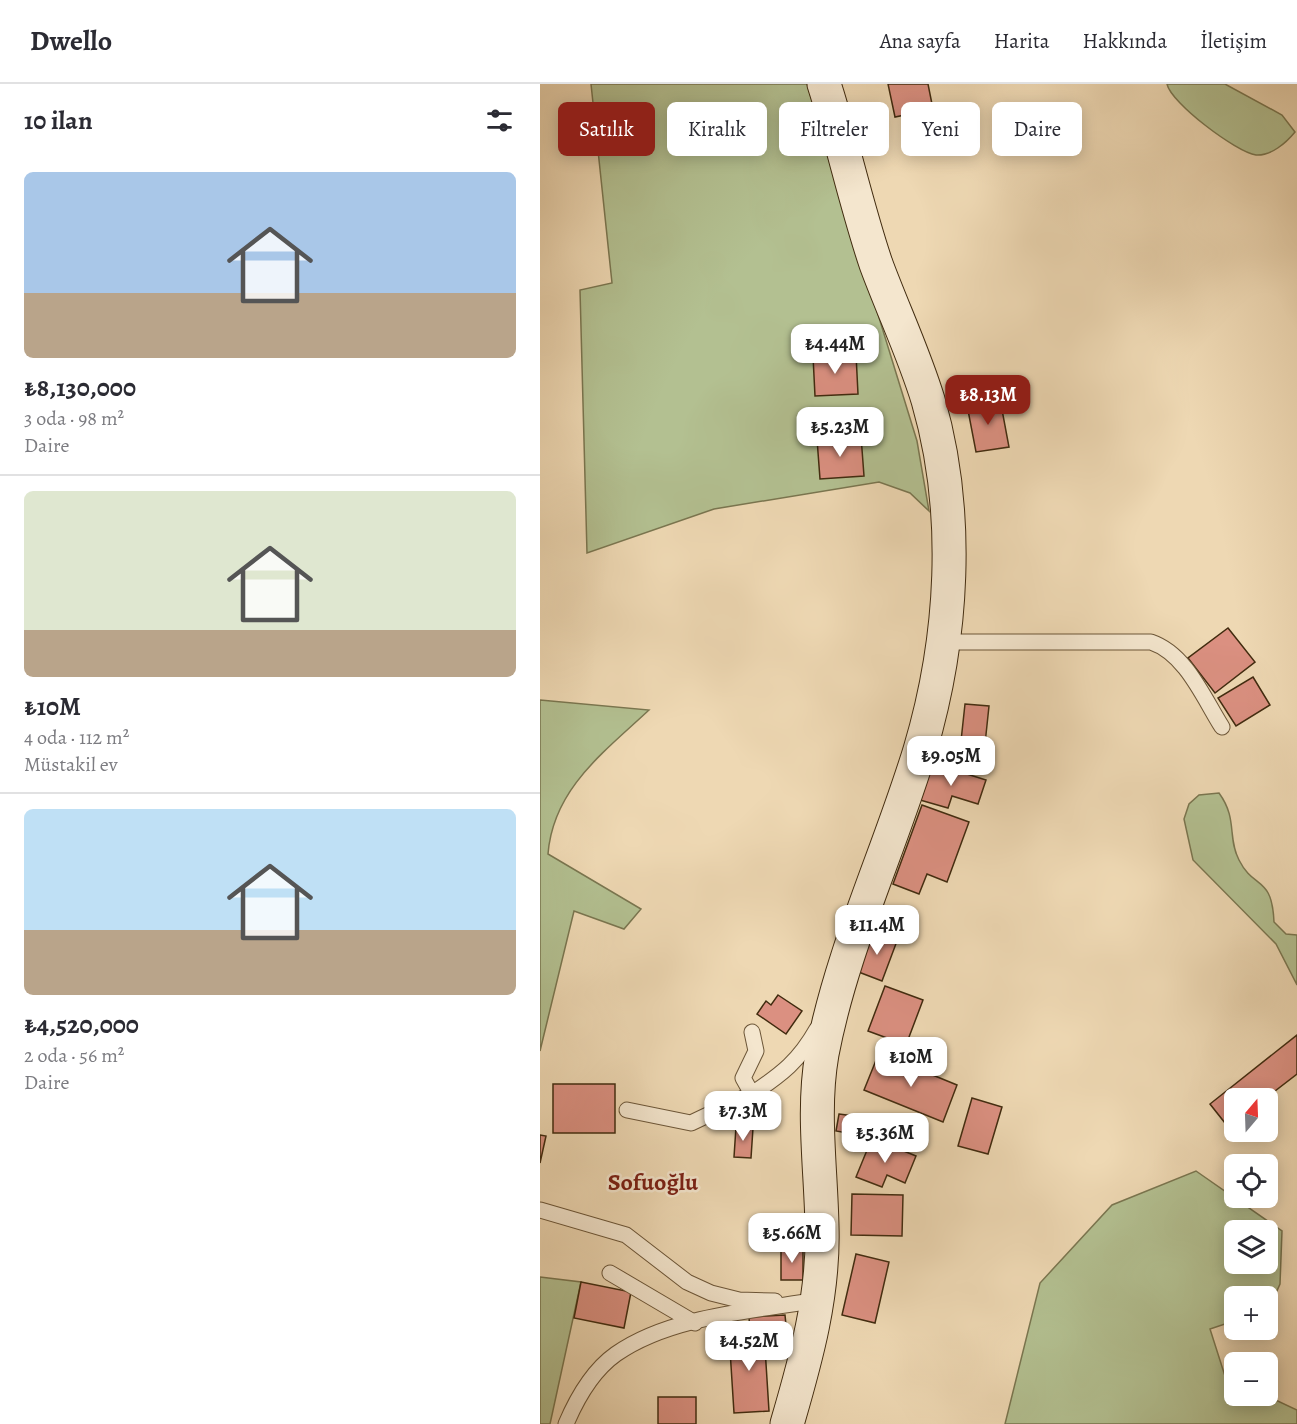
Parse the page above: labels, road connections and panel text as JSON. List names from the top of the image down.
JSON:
{
  "districts": ["Sofuoğlu"],
  "north": "top",
  "page": {
    "header": "Dwello",
    "nav": [
      "Ana sayfa",
      "Harita",
      "Hakkında",
      "İletişim"
    ],
    "heading": "10 ilan",
    "chip": [
      "Satılık",
      "Kiralık",
      "Filtreler",
      "Yeni",
      "Daire"
    ],
    "list": [
      {
        "name": "₺8,130,000",
        "note": "3 oda · 98 m² · Daire"
      },
      {
        "name": "₺10M",
        "note": "4 oda · 112 m² · Müstakil ev"
      },
      {
        "name": "₺4,520,000",
        "note": "2 oda · 56 m² · Daire"
      }
    ],
    "price": [
      "₺4.44M",
      "₺8.13M",
      "₺5.23M",
      "₺9.05M",
      "₺11.4M",
      "₺10M",
      "₺7.3M",
      "₺5.36M",
      "₺5.66M",
      "₺4.52M"
    ],
    "map_buttons": ["+", "−"]
  }
}
